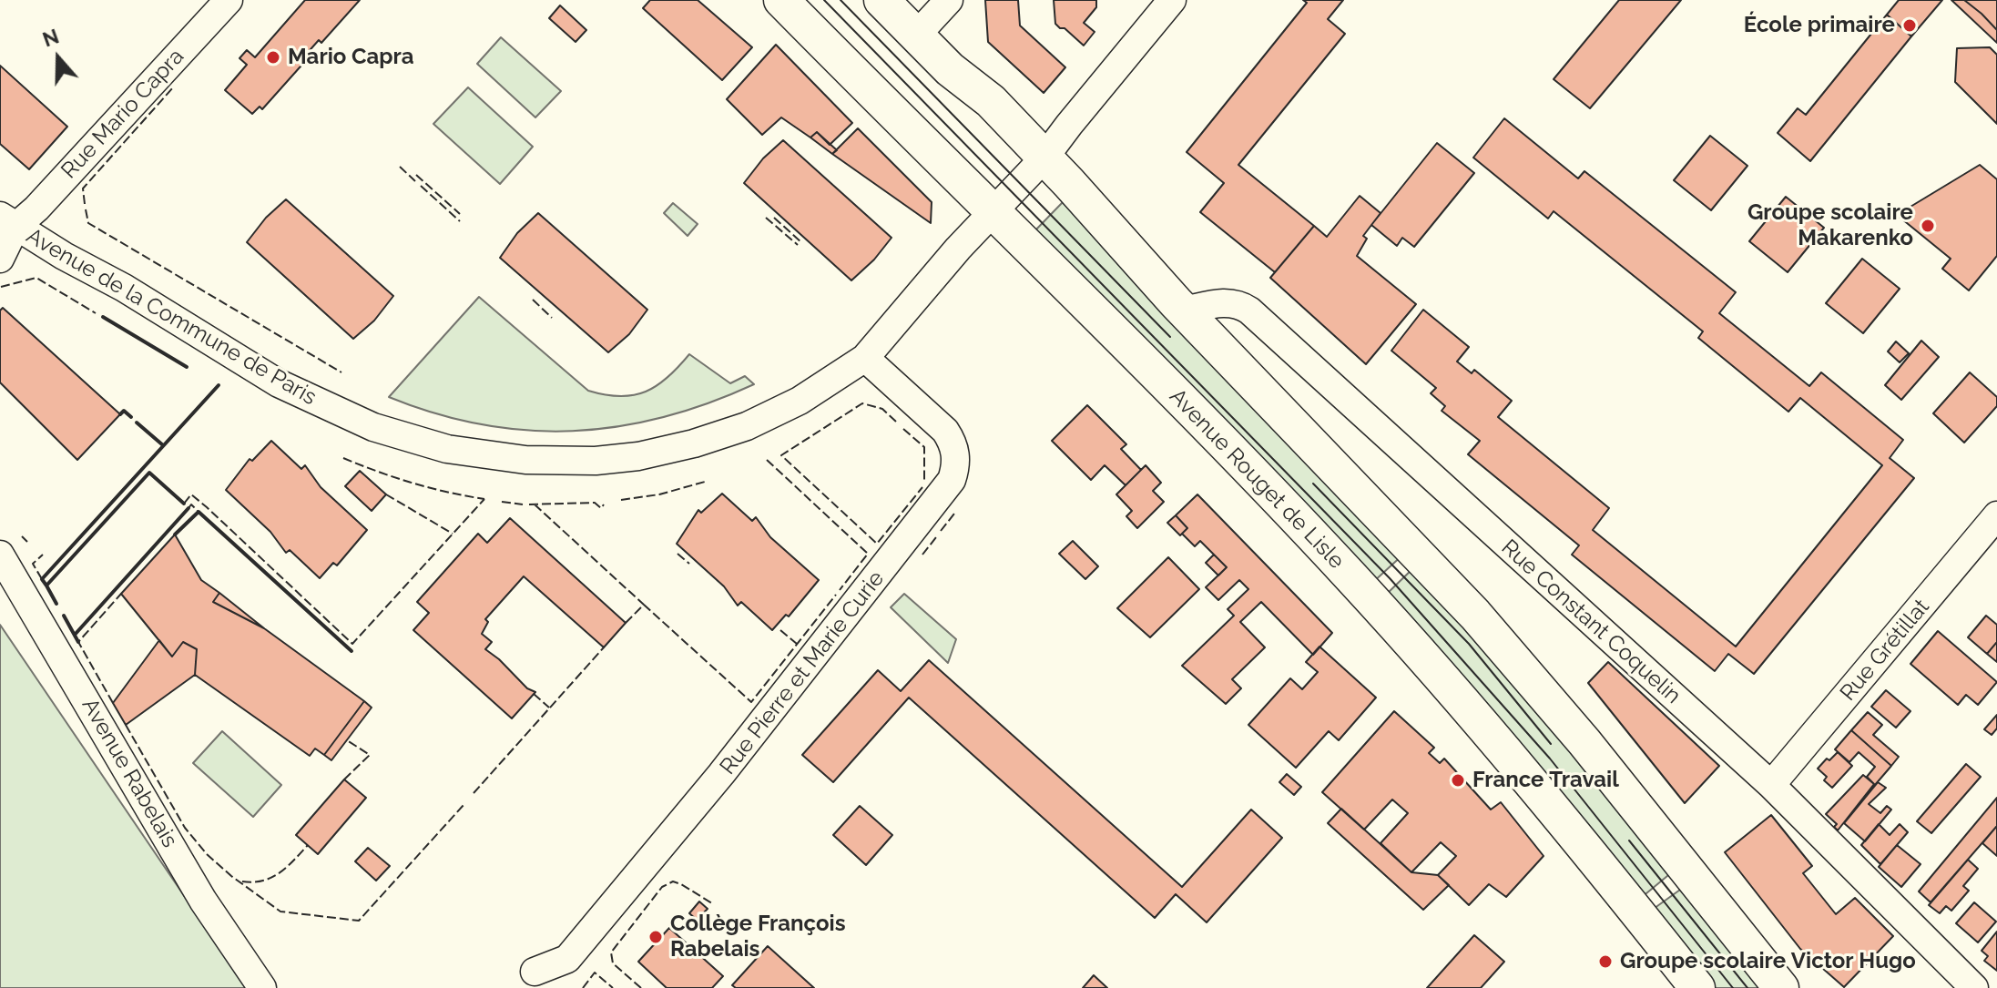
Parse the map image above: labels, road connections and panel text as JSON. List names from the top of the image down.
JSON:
{
  "streets": {
    "main road": ["Avenue Rouget de Lisle"],
    "street": [
      "Rue Mario Capra",
      "Avenue de la Commune de Paris",
      "Rue Constant Coquelin",
      "Rue Grétillat",
      "Rue Pierre et Marie Curie",
      "Avenue Rabelais"
    ]
  },
  "crossings": [
    ["Rue Mario Capra", "Avenue de la Commune de Paris"],
    ["Avenue de la Commune de Paris", "Avenue Rouget de Lisle"],
    ["Avenue de la Commune de Paris", "Rue Pierre et Marie Curie"],
    ["Rue Constant Coquelin", "Rue Grétillat"]
  ],
  "places": [
    "École primaire",
    "Mario Capra",
    "Groupe scolaire Makarenko",
    "France Travail",
    "Collège François Rabelais",
    "Groupe scolaire Victor Hugo"
  ],
  "north": "top"
}
